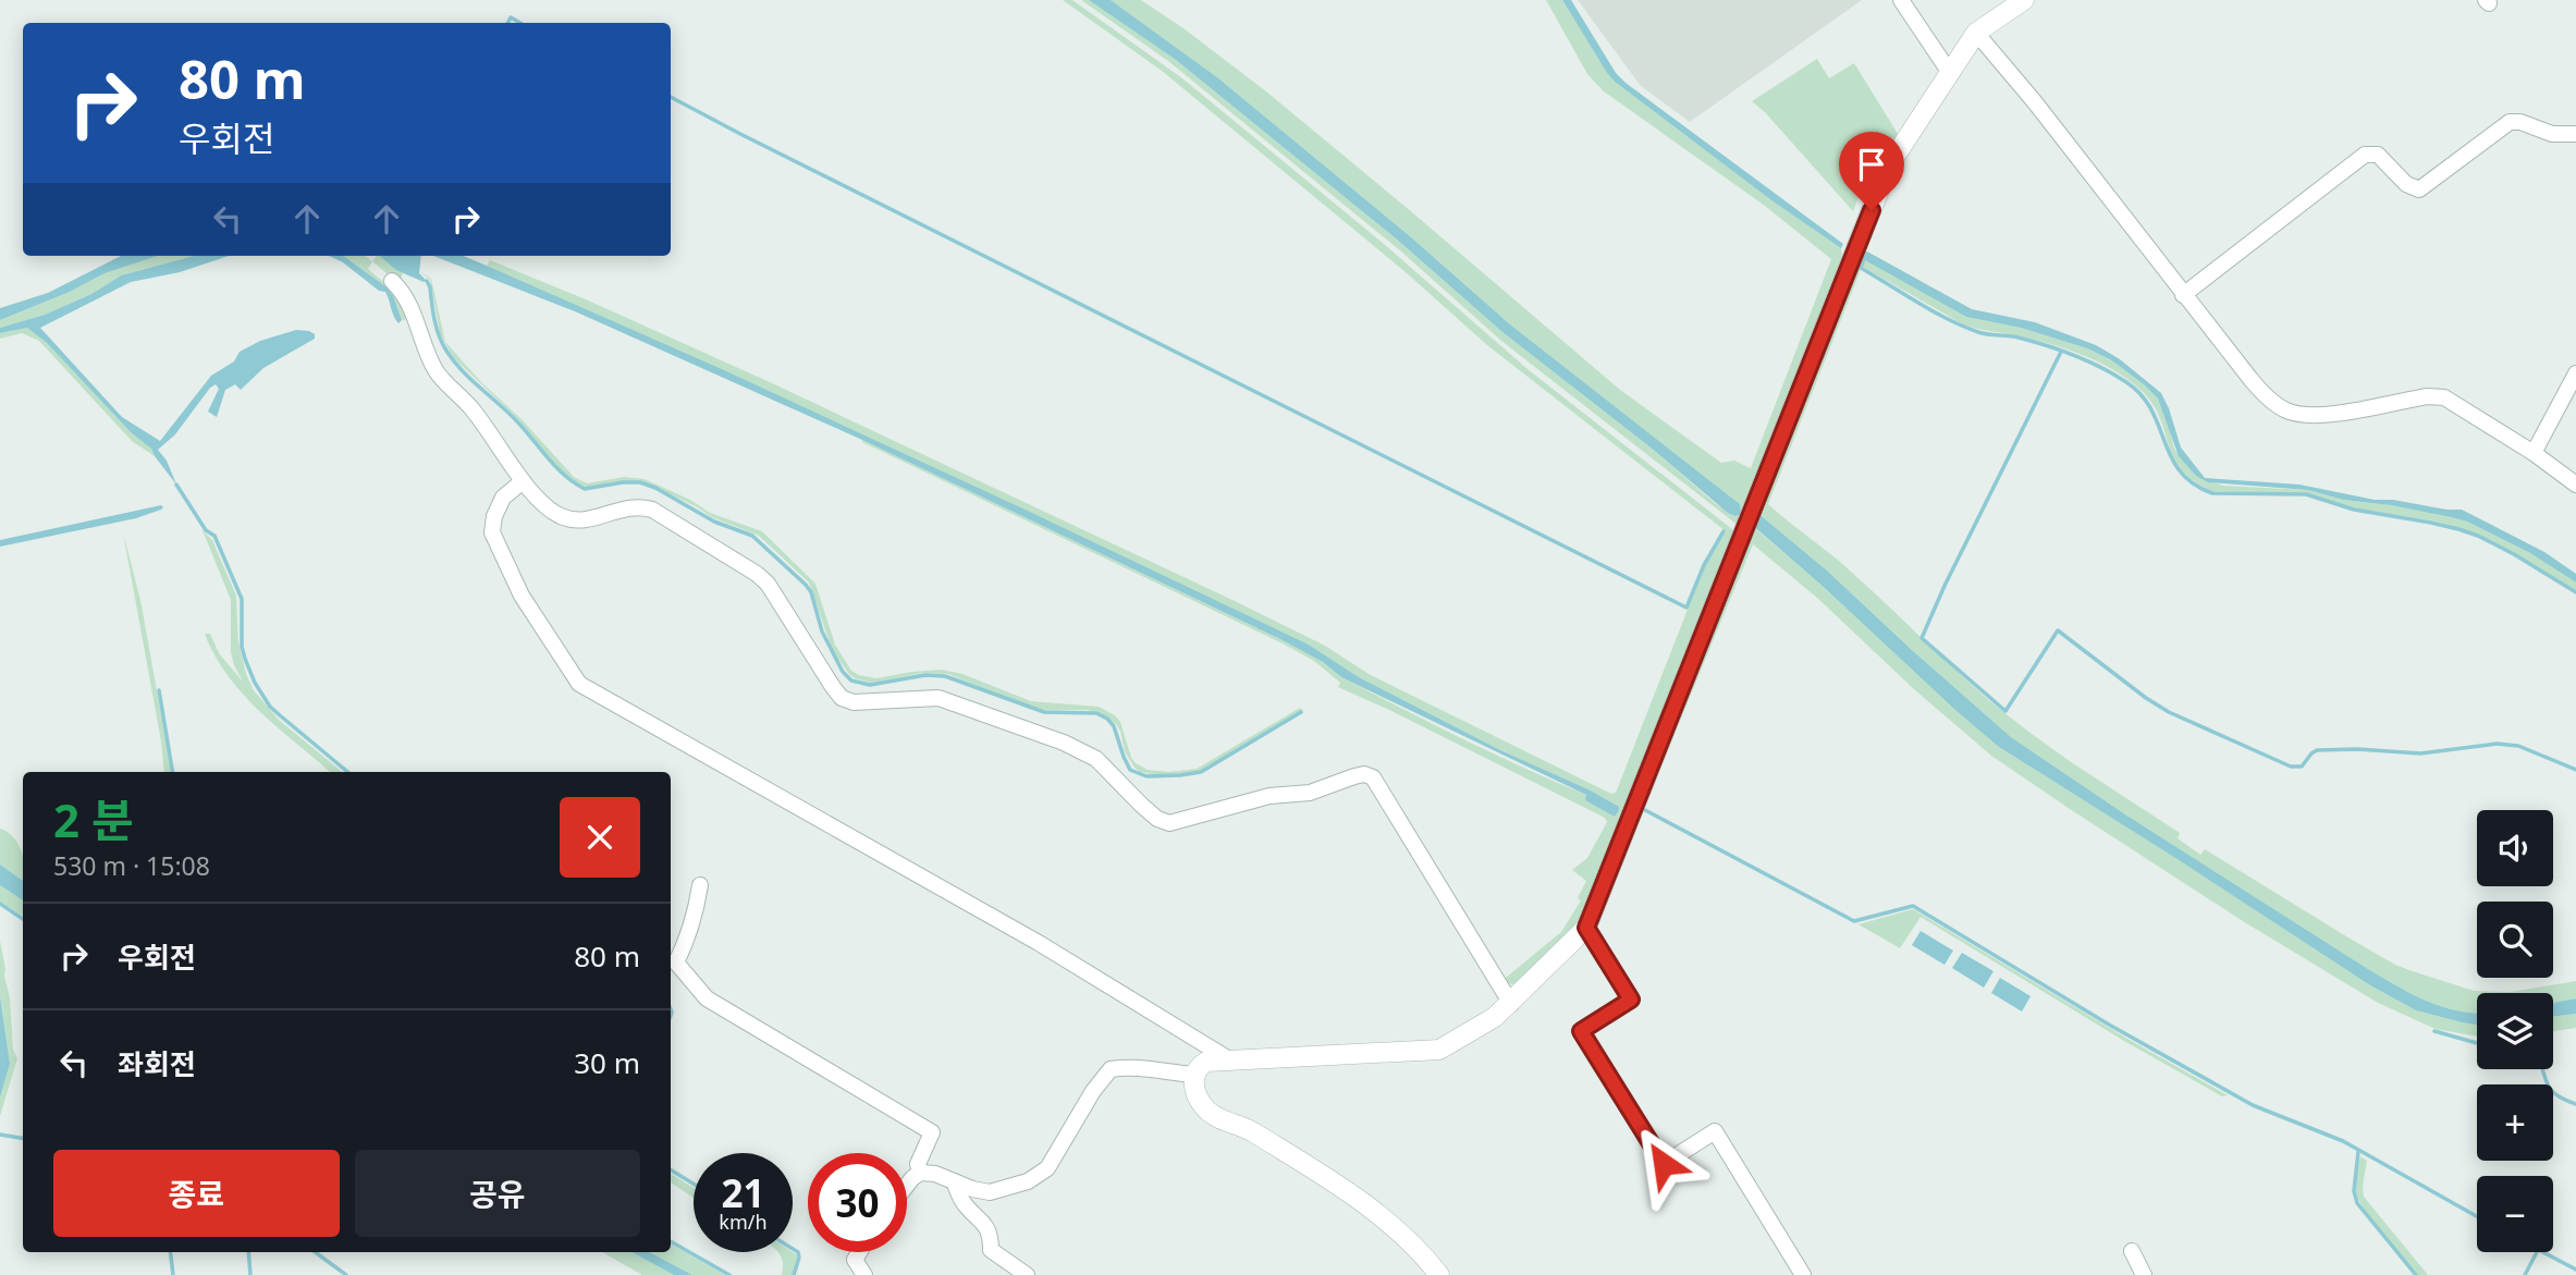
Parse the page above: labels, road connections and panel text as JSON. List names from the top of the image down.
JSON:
{
  "page": {
    "turn": ["80 m", "우회전"],
    "heading": ["2 분", "530 m · 15:08"],
    "map_buttons": ["+", "−"],
    "list": [
      {
        "name": "우회전",
        "value": "80 m"
      },
      {
        "name": "좌회전",
        "value": "30 m"
      }
    ],
    "buttons": ["종료", "공유"],
    "speed": "21 km/h",
    "limit": "30"
  }
}
